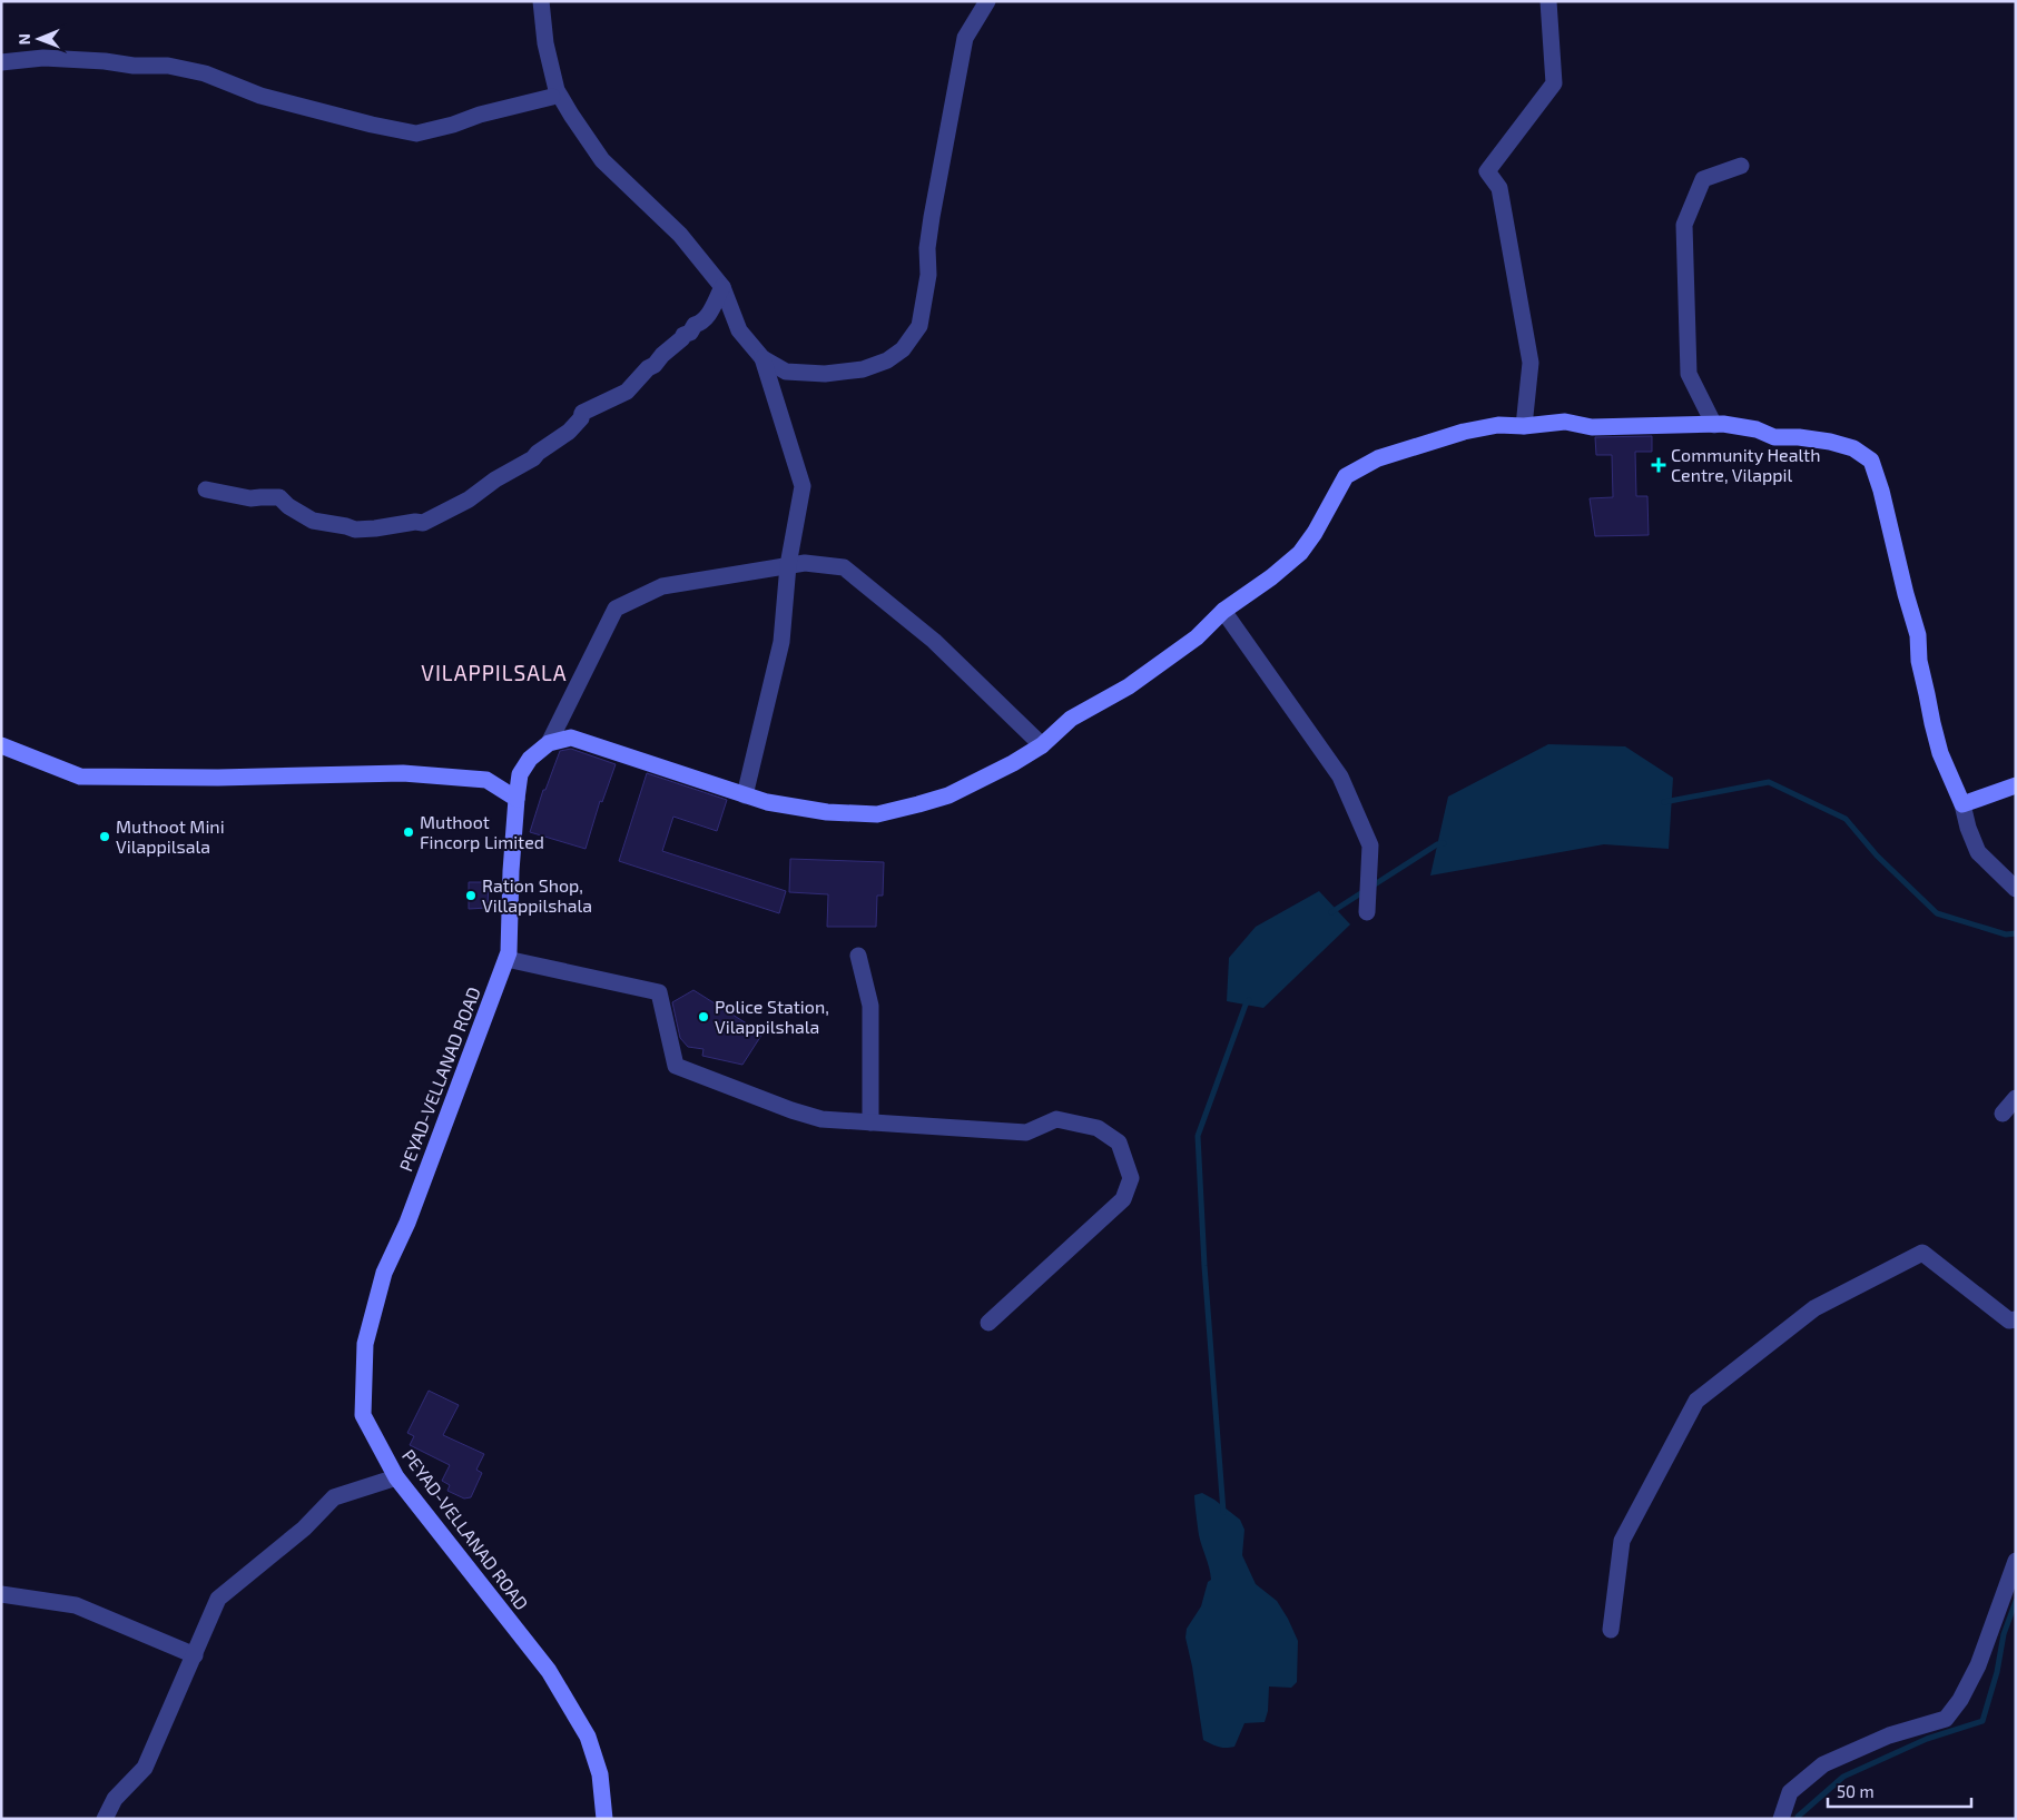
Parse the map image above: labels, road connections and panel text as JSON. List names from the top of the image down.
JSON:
{
  "streets": {
    "street": ["PEYAD-VELLANAD ROAD"]
  },
  "districts": ["VILAPPILSALA"],
  "places": {
    "health": ["Community Health Centre, Vilappil"],
    "other": [
      "Muthoot Fincorp Limited",
      "Muthoot Mini Vilappilsala",
      "Ration Shop, Villappilshala",
      "Police Station, Vilappilshala"
    ]
  },
  "scale_bar": "50 m",
  "north": "left"
}
